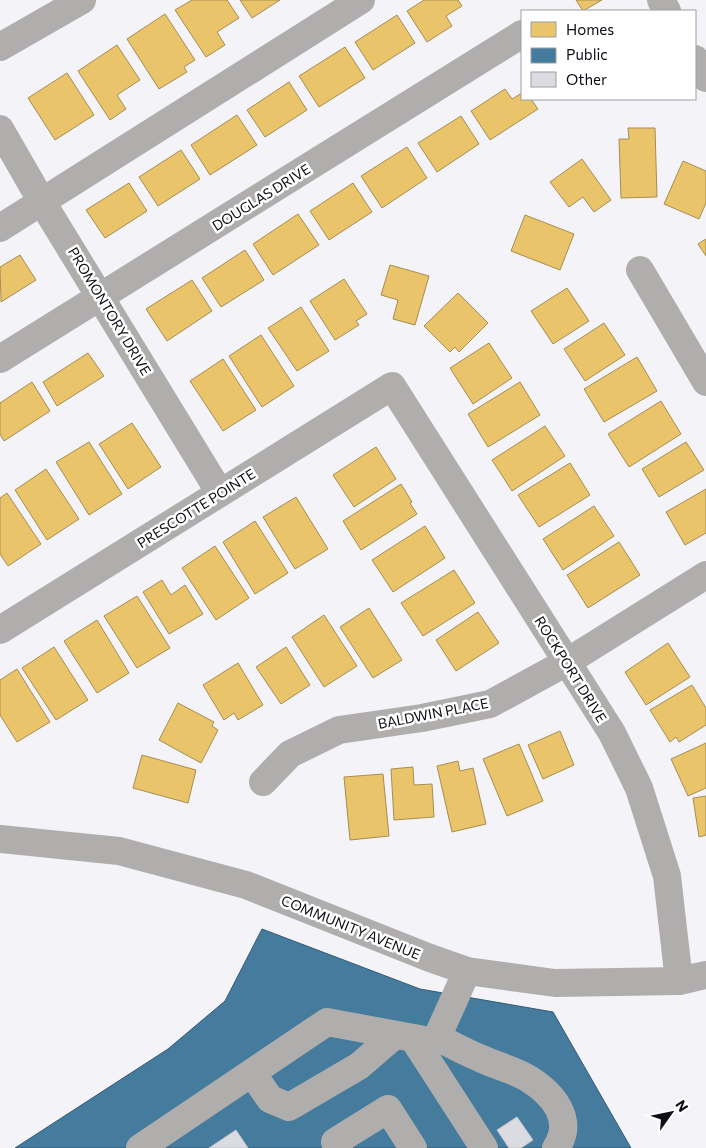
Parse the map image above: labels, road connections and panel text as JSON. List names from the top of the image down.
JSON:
{
  "streets": {
    "street": [
      "DOUGLAS DRIVE",
      "PROMONTORY DRIVE",
      "PRESCOTTE POINTE",
      "ROCKPORT DRIVE",
      "BALDWIN PLACE",
      "COMMUNITY AVENUE"
    ]
  },
  "crossings": [
    ["DOUGLAS DRIVE", "PROMONTORY DRIVE"],
    ["PROMONTORY DRIVE", "PRESCOTTE POINTE"],
    ["PRESCOTTE POINTE", "ROCKPORT DRIVE"],
    ["ROCKPORT DRIVE", "BALDWIN PLACE"],
    ["ROCKPORT DRIVE", "COMMUNITY AVENUE"]
  ],
  "legend": ["Homes", "Public", "Other"],
  "north": "top right"
}
